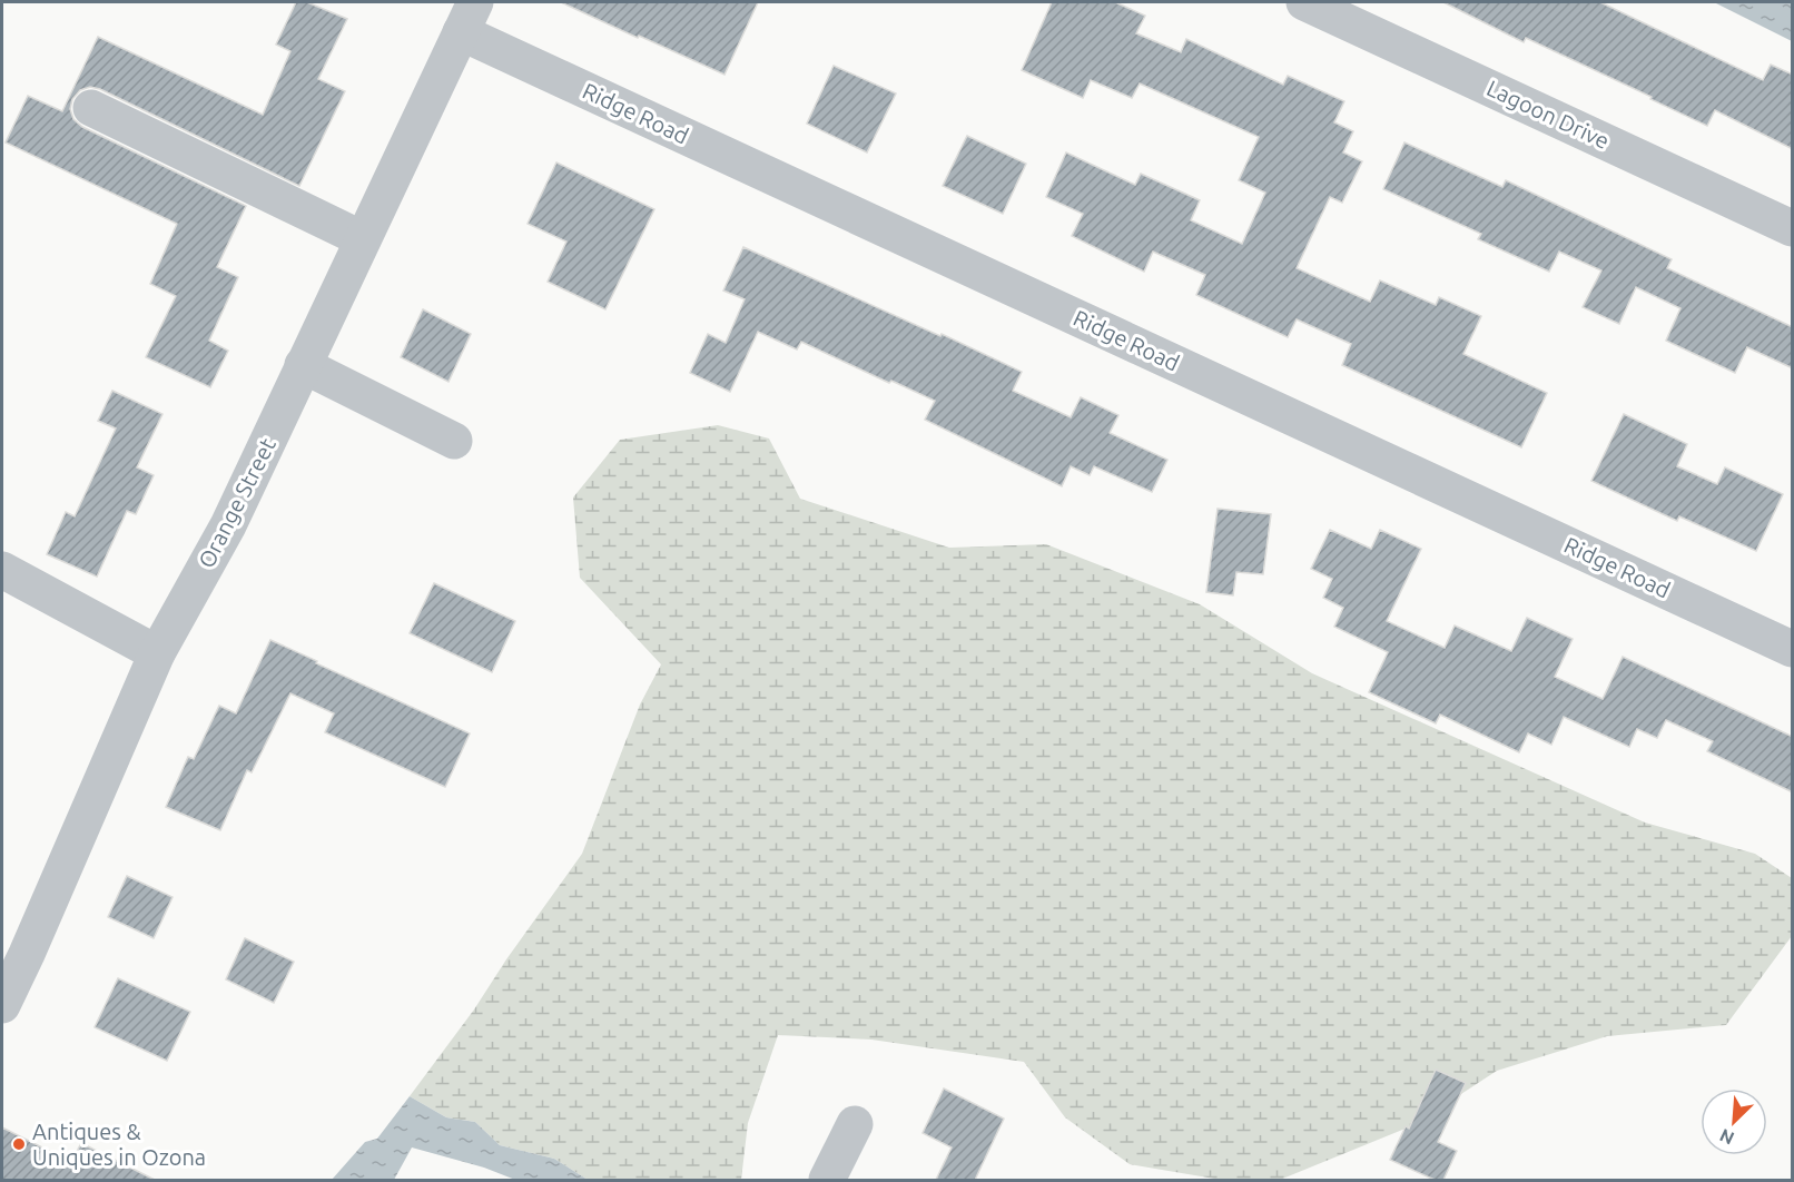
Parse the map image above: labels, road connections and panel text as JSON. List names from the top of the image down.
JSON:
{
  "streets": {
    "street": ["Ridge Road", "Lagoon Drive", "Orange Street"]
  },
  "crossings": [
    ["Ridge Road", "Orange Street"]
  ],
  "places": ["Antiques & Uniques in Ozona"],
  "north": "bottom left"
}
